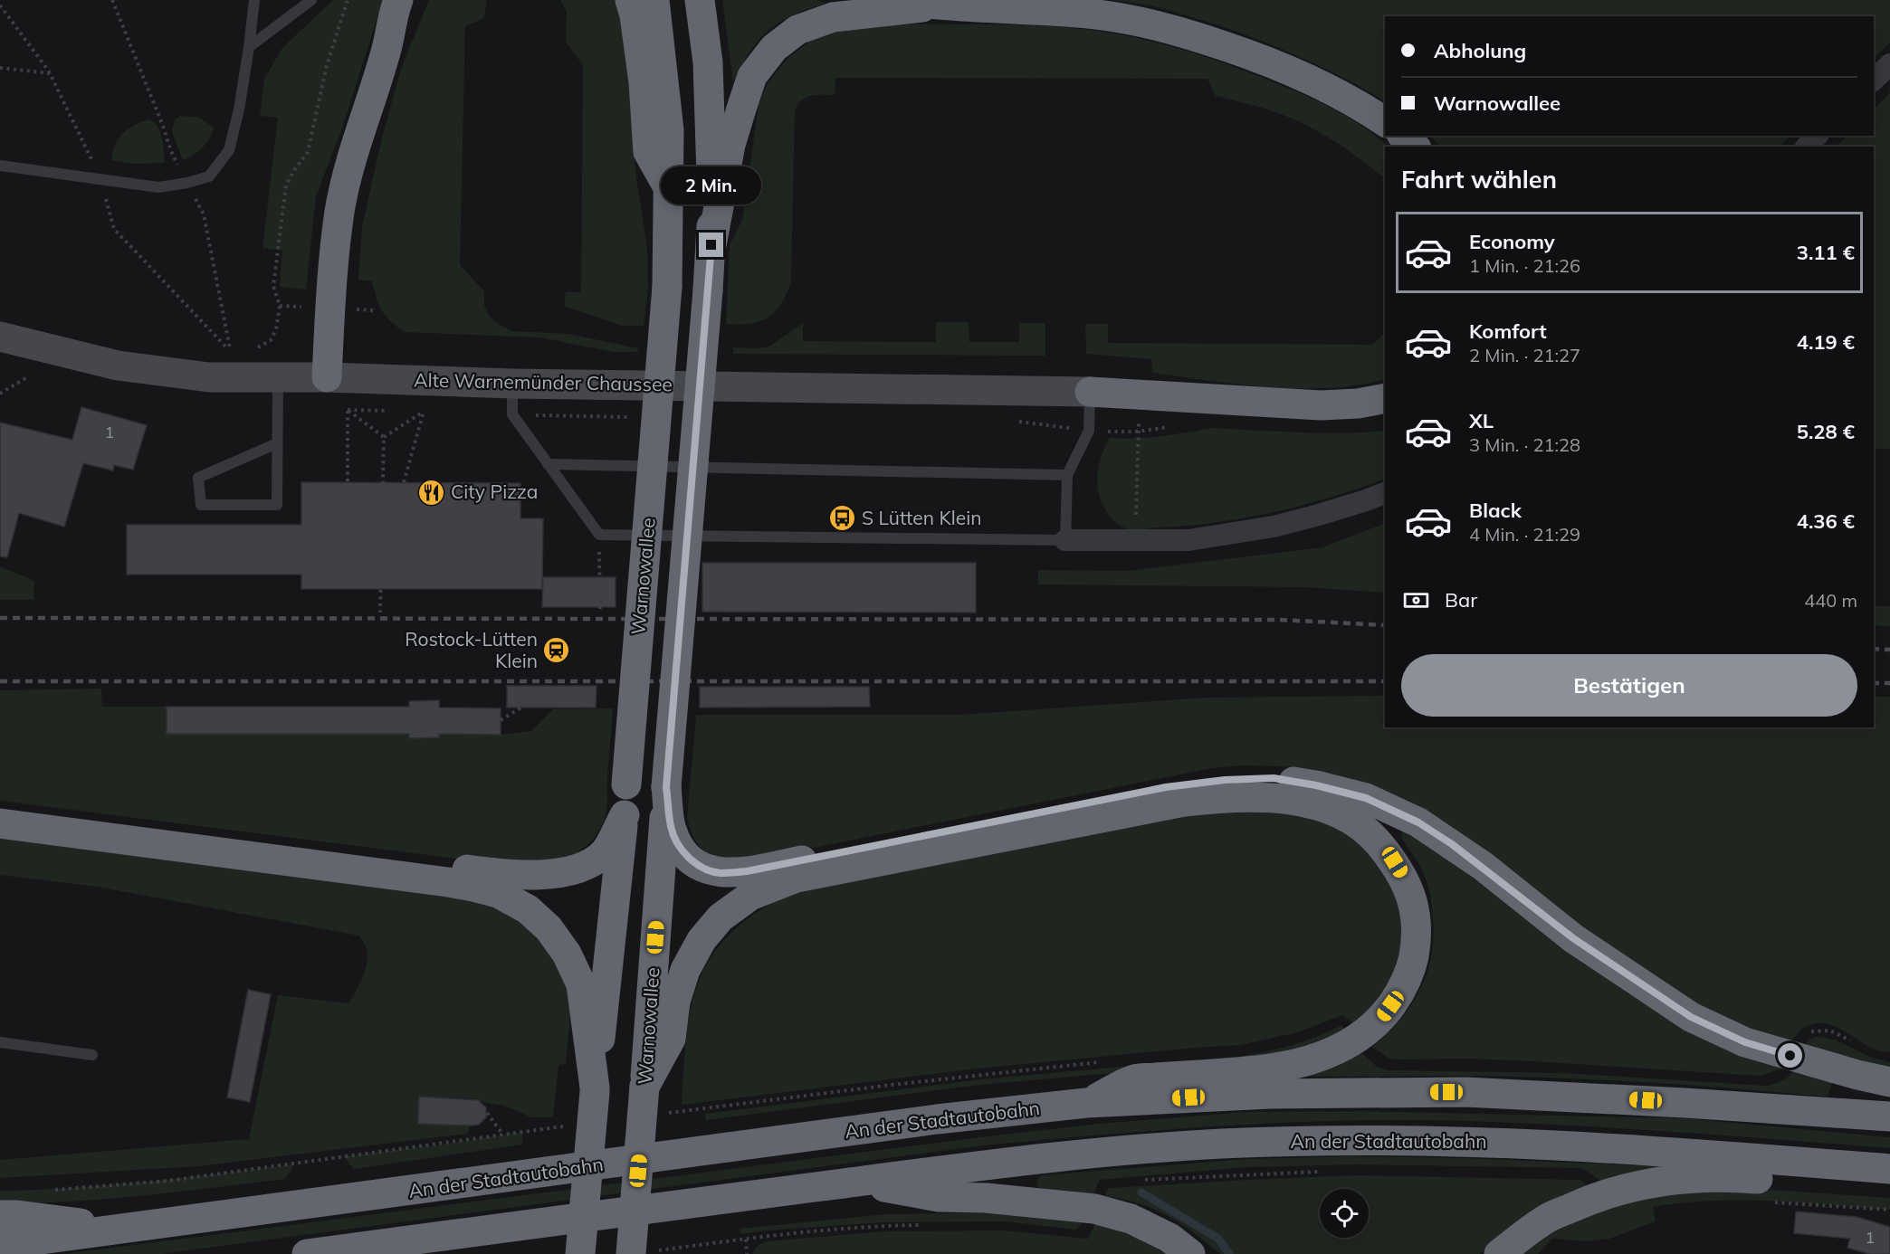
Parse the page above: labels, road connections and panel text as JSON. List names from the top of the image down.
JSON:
{
  "streets": {
    "highway": ["Warnowallee", "An der Stadtautobahn"],
    "street": ["Alte Warnemünder Chaussee"]
  },
  "places": {
    "restaurant": ["City Pizza"],
    "bus stop": ["S Lütten Klein"],
    "station": ["Rostock-Lütten Klein"]
  },
  "house_numbers": ["1", "1"],
  "page": {
    "banner": ["Abholung", "Warnowallee"],
    "heading": "Fahrt wählen",
    "bubble": "2 Min.",
    "list": [
      {
        "name": "Economy",
        "note": "1 Min. · 21:26",
        "value": "3.11 €"
      },
      {
        "name": "Komfort",
        "note": "2 Min. · 21:27",
        "value": "4.19 €"
      },
      {
        "name": "XL",
        "note": "3 Min. · 21:28",
        "value": "5.28 €"
      },
      {
        "name": "Black",
        "note": "4 Min. · 21:29",
        "value": "4.36 €"
      }
    ],
    "pay": ["Bar", "440 m"],
    "buttons": "Bestätigen"
  }
}
